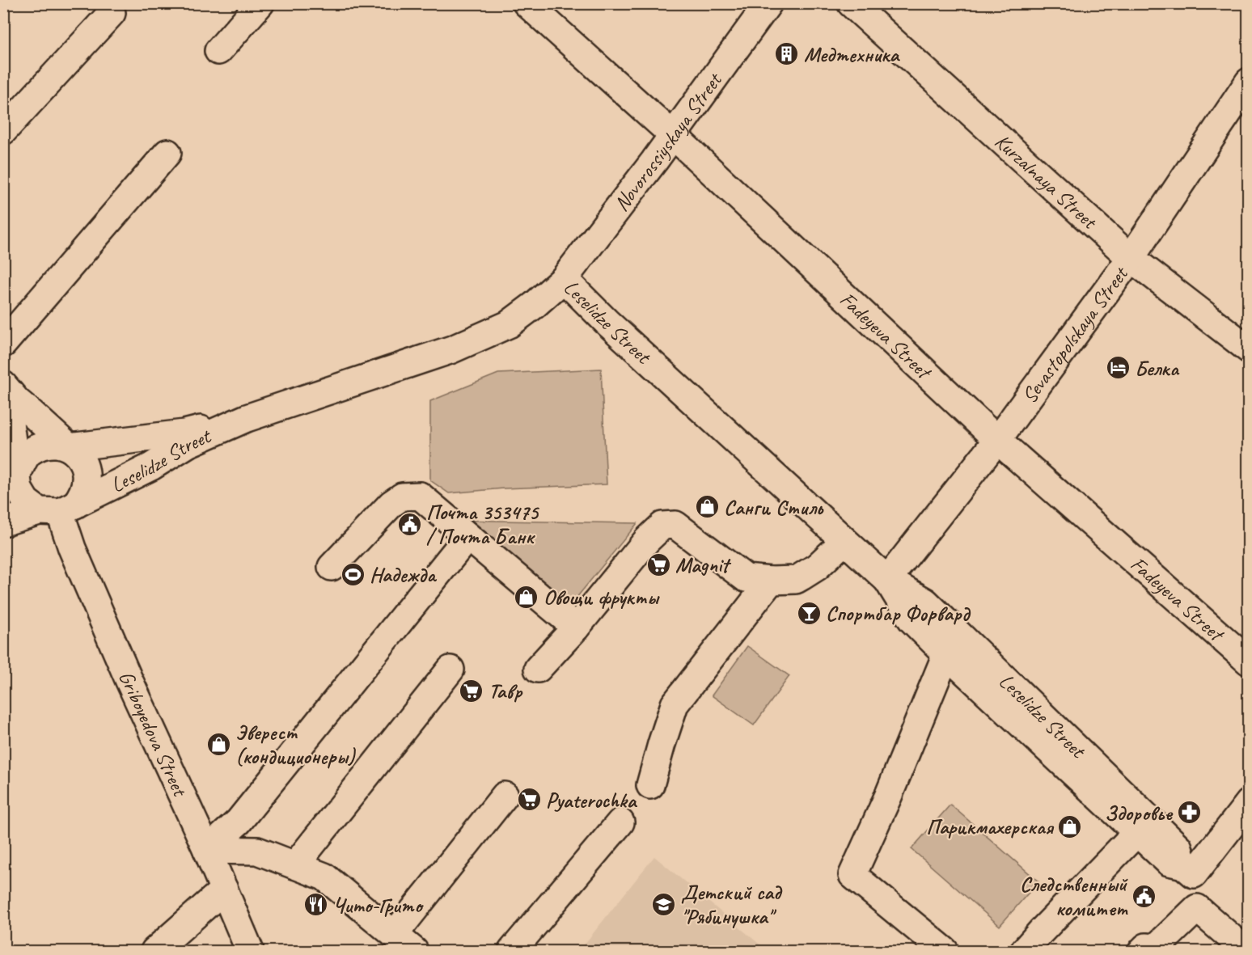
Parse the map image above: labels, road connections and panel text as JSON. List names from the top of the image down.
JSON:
{
  "streets": {
    "street": [
      "Novorossiyskaya Street",
      "Kurzalnaya Street",
      "Leselidze Street",
      "Fadeyeva Street",
      "Sevastopolskaya Street",
      "Griboyedova Street"
    ]
  },
  "crossings": [
    ["Novorossiyskaya Street", "Leselidze Street"],
    ["Novorossiyskaya Street", "Fadeyeva Street"],
    ["Kurzalnaya Street", "Sevastopolskaya Street"],
    ["Leselidze Street", "Sevastopolskaya Street"],
    ["Leselidze Street", "Griboyedova Street"],
    ["Fadeyeva Street", "Sevastopolskaya Street"]
  ],
  "places": {
    "building": ["Медтехника"],
    "hotel": ["Белка"],
    "shop": [
      "Санги Стиль",
      "Овощи фрукты",
      "Эверест (кондиционеры)",
      "Парикмахерская"
    ],
    "public building": ["Почта 353475 / Почта Банк", "Следственный комитет"],
    "supermarket": ["Magnit", "Тавр", "Pyaterochka"],
    "sports": ["Надежда"],
    "bar": ["Спортбар Форвард"],
    "pharmacy": ["Здоровье"],
    "school or university": ["Детский сад \"Рябинушка\""],
    "restaurant": ["Чито-Грито"]
  }
}
